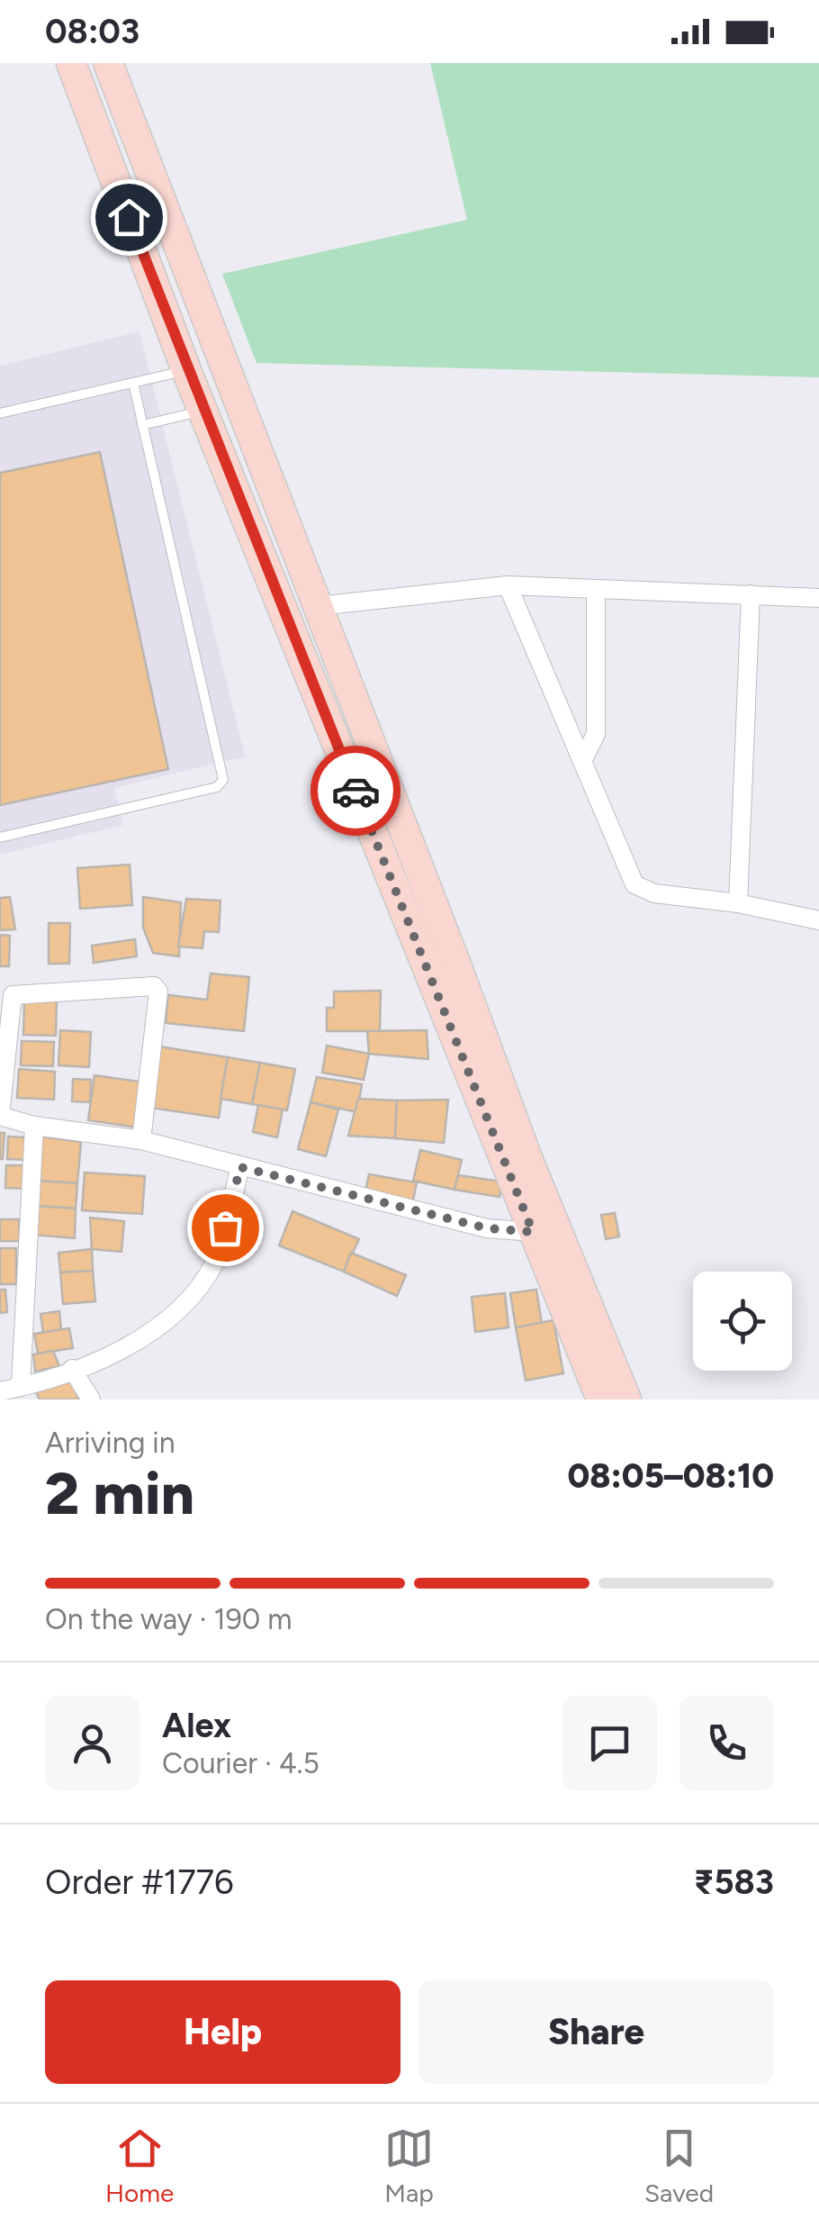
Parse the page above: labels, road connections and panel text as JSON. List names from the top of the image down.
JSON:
{
  "page": {
    "status": "08:03",
    "heading": ["2 min", "Arriving in", "08:05–08:10"],
    "panel": [
      "Alex",
      "Courier · 4.5",
      "Order #1776",
      "₹583"
    ],
    "bar": "On the way · 190 m",
    "buttons": ["Help", "Share"],
    "tabs": ["Home", "Map", "Saved"]
  }
}
